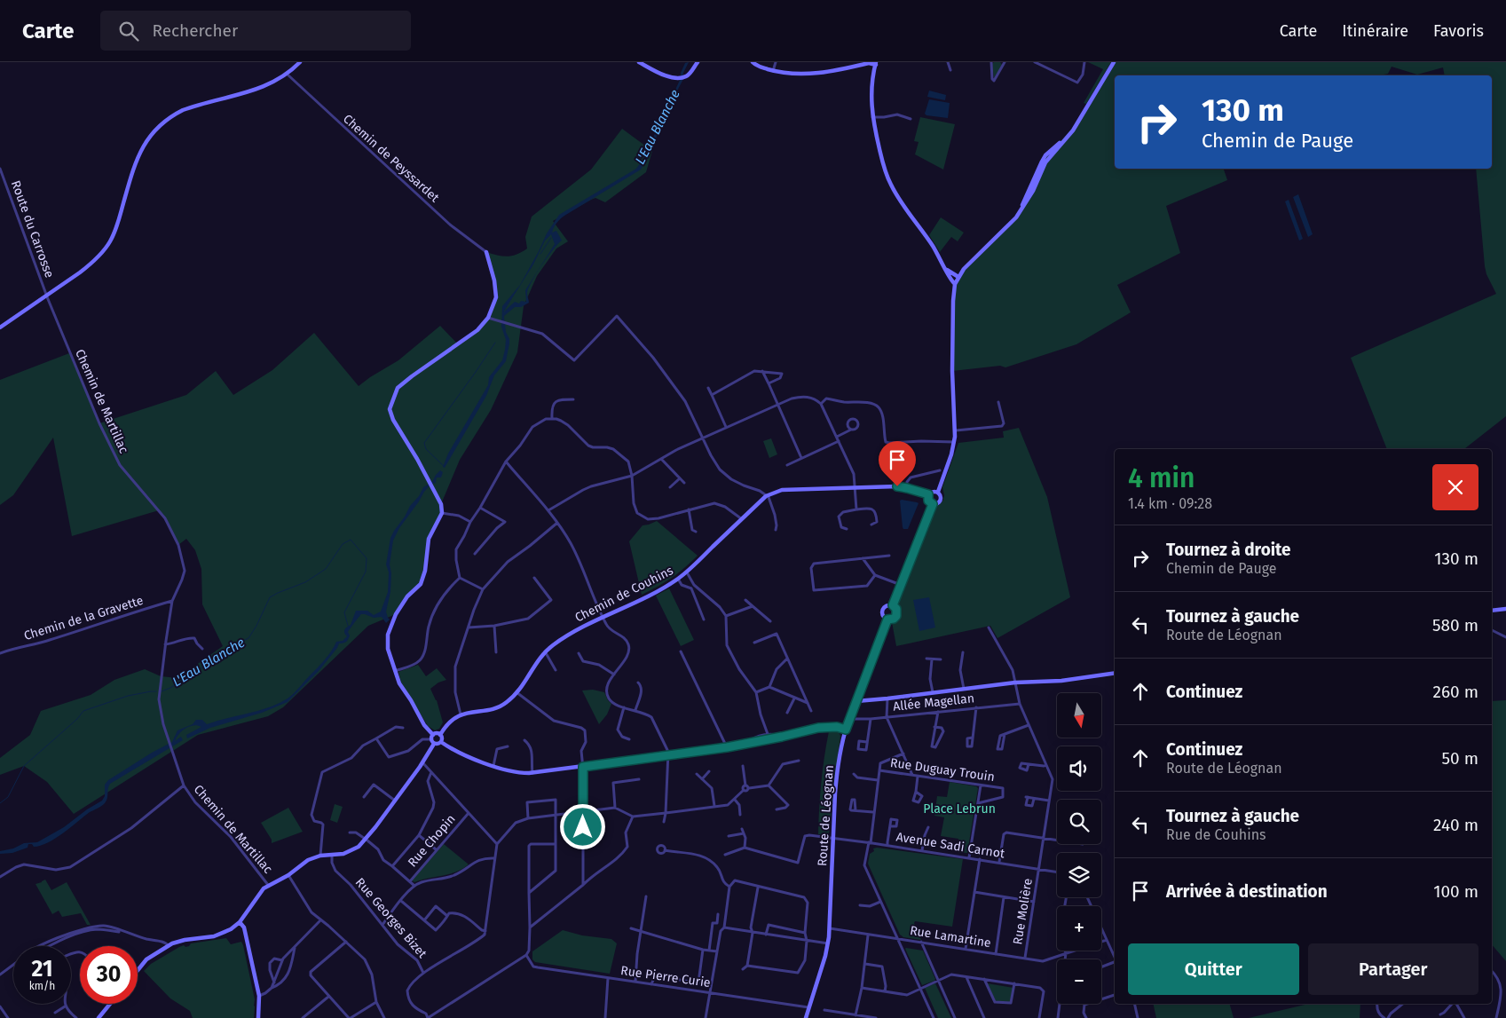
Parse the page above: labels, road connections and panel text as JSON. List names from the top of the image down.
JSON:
{
  "streets": {
    "street": [
      "Chemin de Peyssardet",
      "Route du Carrosse",
      "Chemin de Martillac",
      "Chemin de Couhins",
      "Chemin de la Gravette",
      "Allée Magellan",
      "Rue Duguay Trouin",
      "Route de Léognan",
      "Rue Chopin",
      "Avenue Sadi Carnot",
      "Rue Molière",
      "Rue Georges Bizet",
      "Rue Lamartine",
      "Rue Pierre Curie"
    ]
  },
  "crossings": [
    ["Route du Carrosse", "Chemin de Martillac"],
    ["Chemin de Martillac", "Chemin de la Gravette"],
    ["Allée Magellan", "Route de Léognan"],
    ["Route de Léognan", "Avenue Sadi Carnot"],
    ["Route de Léognan", "Rue Lamartine"],
    ["Route de Léognan", "Rue Pierre Curie"],
    ["Avenue Sadi Carnot", "Rue Molière"],
    ["Rue Molière", "Rue Lamartine"]
  ],
  "water": ["L'Eau Blanche"],
  "parks": ["Place Lebrun"],
  "north": "bottom",
  "page": {
    "header": "Carte",
    "search": "Rechercher",
    "nav": ["Carte", "Itinéraire", "Favoris"],
    "turn": ["130 m", "Chemin de Pauge"],
    "heading": ["4 min", "1.4 km · 09:28"],
    "list": [
      {
        "name": "Tournez à droite",
        "note": "Chemin de Pauge",
        "value": "130 m"
      },
      {
        "name": "Tournez à gauche",
        "note": "Route de Léognan",
        "value": "580 m"
      },
      {
        "name": "Continuez",
        "value": "260 m"
      },
      {
        "name": "Continuez",
        "note": "Route de Léognan",
        "value": "50 m"
      },
      {
        "name": "Tournez à gauche",
        "note": "Rue de Couhins",
        "value": "240 m"
      },
      {
        "name": "Arrivée à destination",
        "value": "100 m"
      }
    ],
    "map_buttons": ["+", "−"],
    "buttons": ["Quitter", "Partager"],
    "speed": "21 km/h",
    "limit": "30"
  }
}
